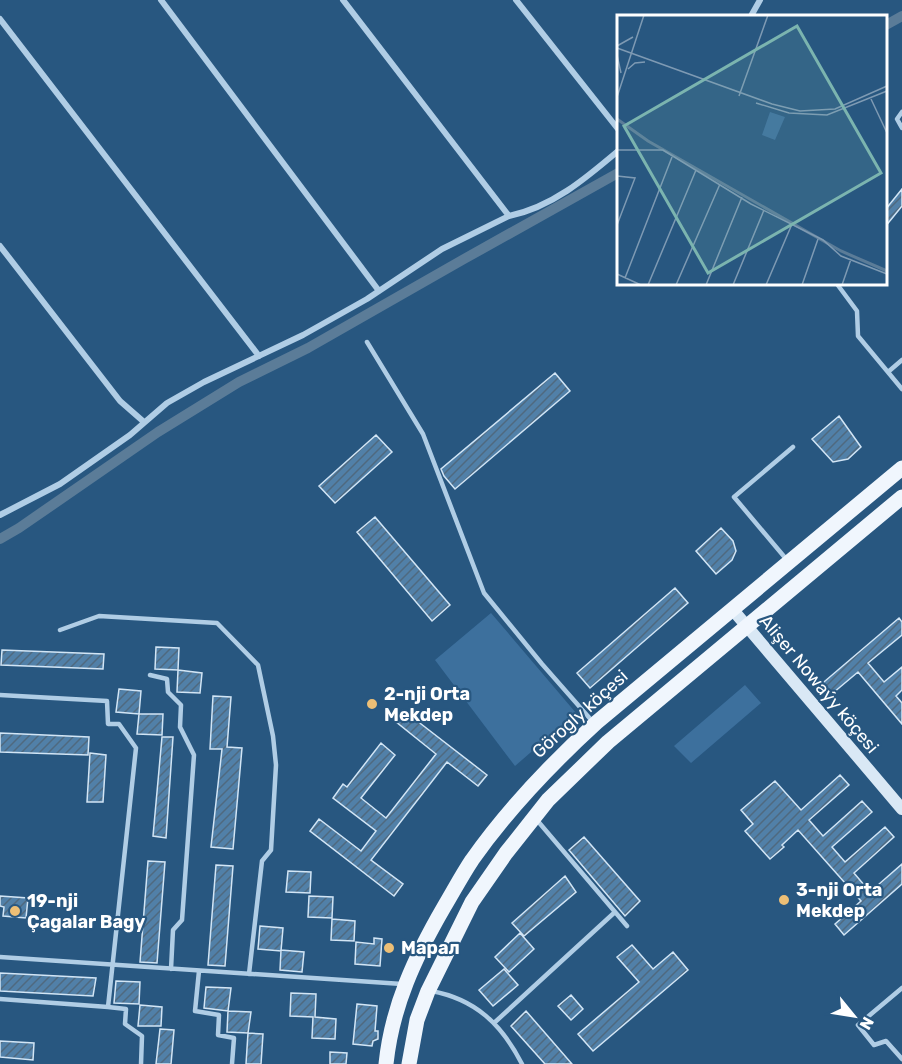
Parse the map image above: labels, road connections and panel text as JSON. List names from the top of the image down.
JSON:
{
  "streets": {
    "main road": ["Görogly köçesi"],
    "street": ["Alişer Nowaýy köçesi"]
  },
  "crossings": [
    ["Alişer Nowaýy köçesi", "Görogly köçesi"]
  ],
  "places": [
    "2-nji Orta Mekdep",
    "3-nji Orta Mekdep",
    "19-nji Çagalar Bagy",
    "Марал"
  ],
  "north": "bottom right"
}
